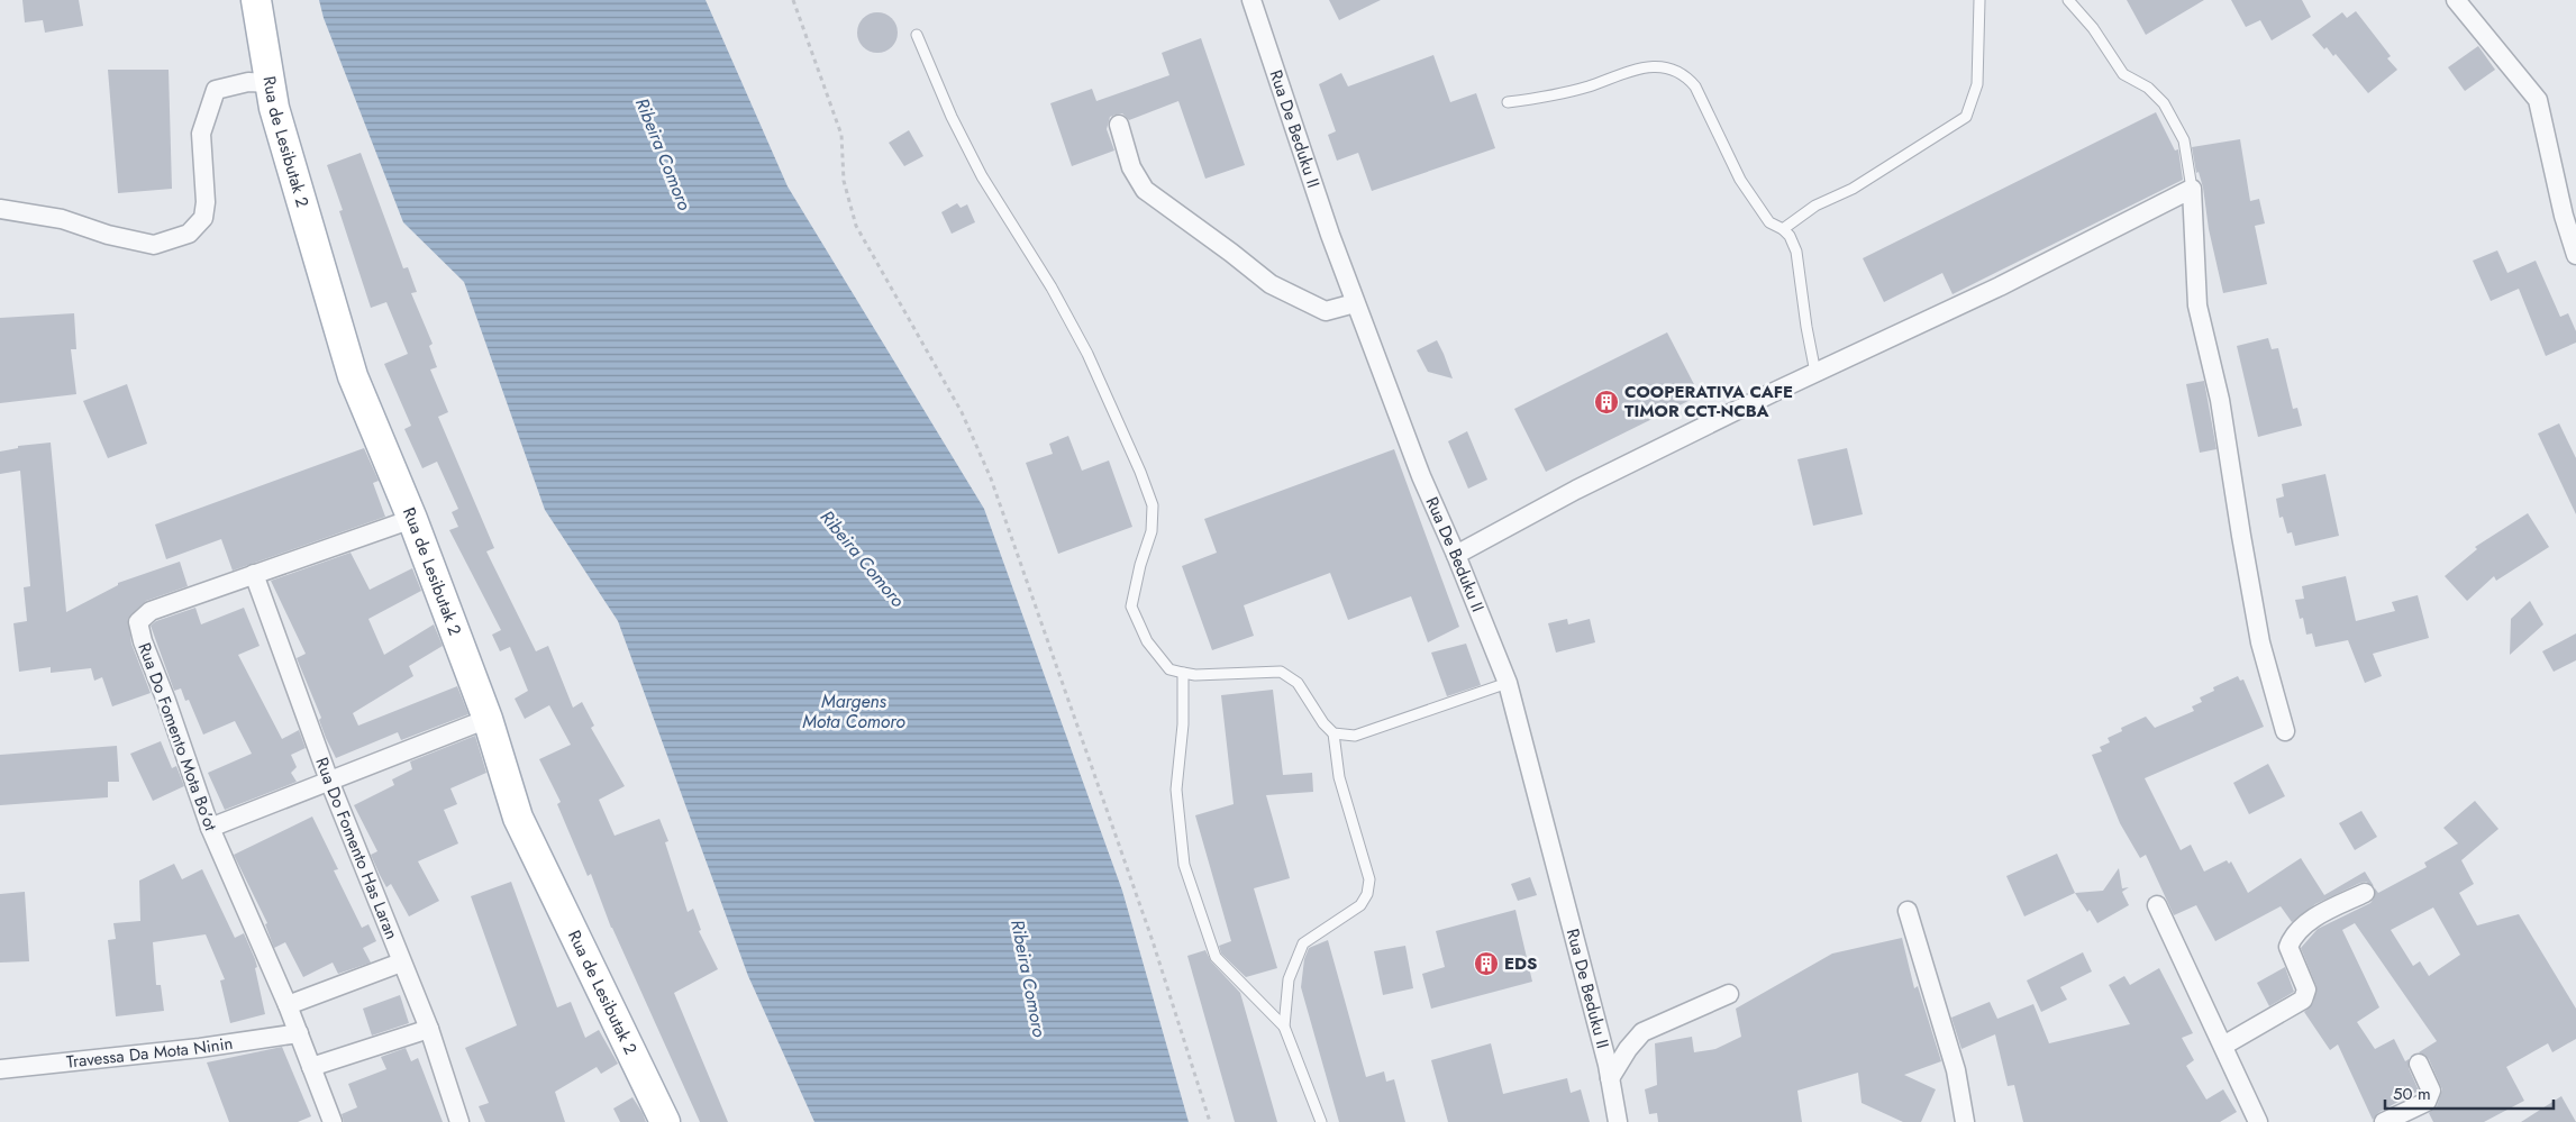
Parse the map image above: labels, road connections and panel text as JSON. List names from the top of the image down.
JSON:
{
  "streets": {
    "main road": ["Rua de Lesibutak 2"],
    "street": [
      "Rua De Beduku II",
      "Rua Do Fomento Mota Bo’ot",
      "Rua Do Fomento Has Laran",
      "Travessa Da Mota Ninin"
    ]
  },
  "crossings": [
    ["Rua de Lesibutak 2", "Rua Do Fomento Mota Bo’ot"],
    ["Rua Do Fomento Mota Bo’ot", "Rua Do Fomento Has Laran"],
    ["Rua Do Fomento Mota Bo’ot", "Travessa Da Mota Ninin"]
  ],
  "water": ["Ribeira Comoro", "Margens Mota Comoro"],
  "places": {
    "building": ["COOPERATIVA CAFE TIMOR CCT-NCBA", "EDS"]
  },
  "scale_bar": "50 m"
}
